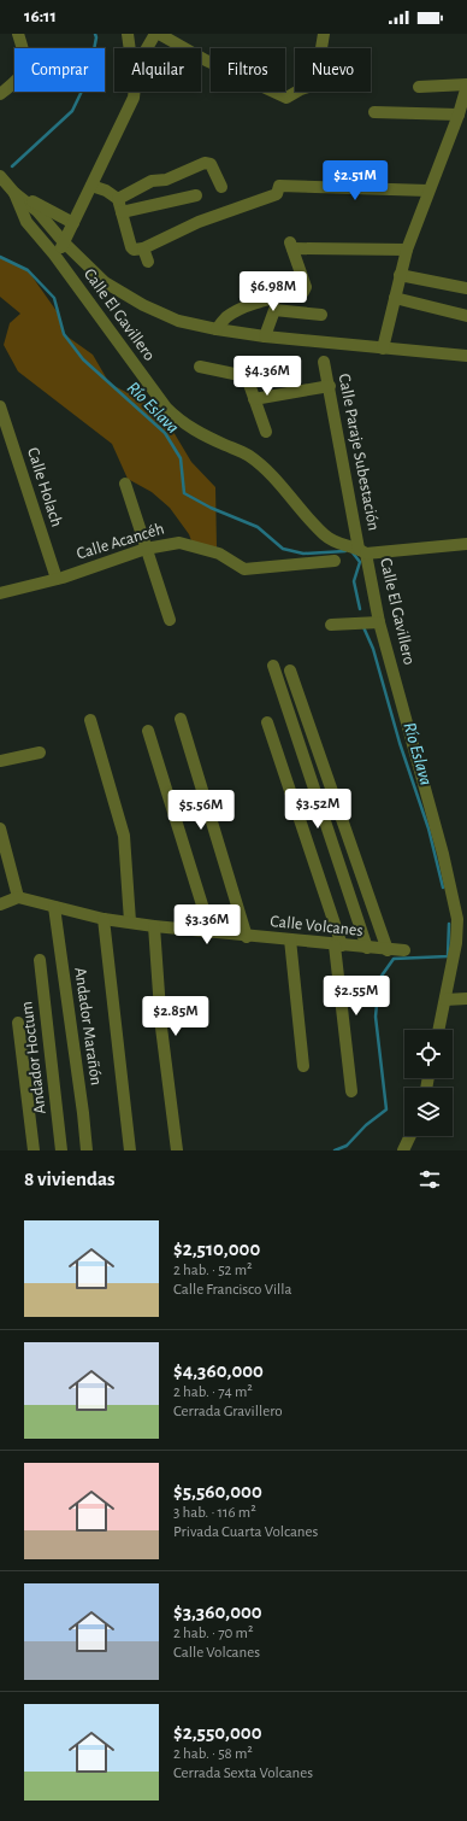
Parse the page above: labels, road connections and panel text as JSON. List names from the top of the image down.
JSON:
{
  "streets": {
    "street": [
      "Calle El Gavillero",
      "Calle Paraje Subestación",
      "Calle Holach",
      "Calle Acancéh",
      "Calle Volcanes",
      "Andador Marañón",
      "Andador Hoctum"
    ]
  },
  "crossings": [
    ["Calle El Gavillero", "Calle Paraje Subestación"],
    ["Calle Holach", "Calle Acancéh"],
    ["Calle Volcanes", "Andador Marañón"]
  ],
  "water": ["Río Eslava"],
  "page": {
    "status": "16:11",
    "chip": [
      "Comprar",
      "Alquilar",
      "Filtros",
      "Nuevo"
    ],
    "price": [
      "$2.51M",
      "$6.98M",
      "$4.36M",
      "$3.52M",
      "$5.56M",
      "$3.36M",
      "$2.55M",
      "$2.85M"
    ],
    "heading": "8 viviendas",
    "list": [
      {
        "name": "$2,510,000",
        "note": "2 hab. · 52 m² · Calle Francisco Villa"
      },
      {
        "name": "$4,360,000",
        "note": "2 hab. · 74 m² · Cerrada Gravillero"
      },
      {
        "name": "$5,560,000",
        "note": "3 hab. · 116 m² · Privada Cuarta Volcanes"
      },
      {
        "name": "$3,360,000",
        "note": "2 hab. · 70 m² · Calle Volcanes"
      },
      {
        "name": "$2,550,000",
        "note": "2 hab. · 58 m² · Cerrada Sexta Volcanes"
      }
    ]
  }
}
